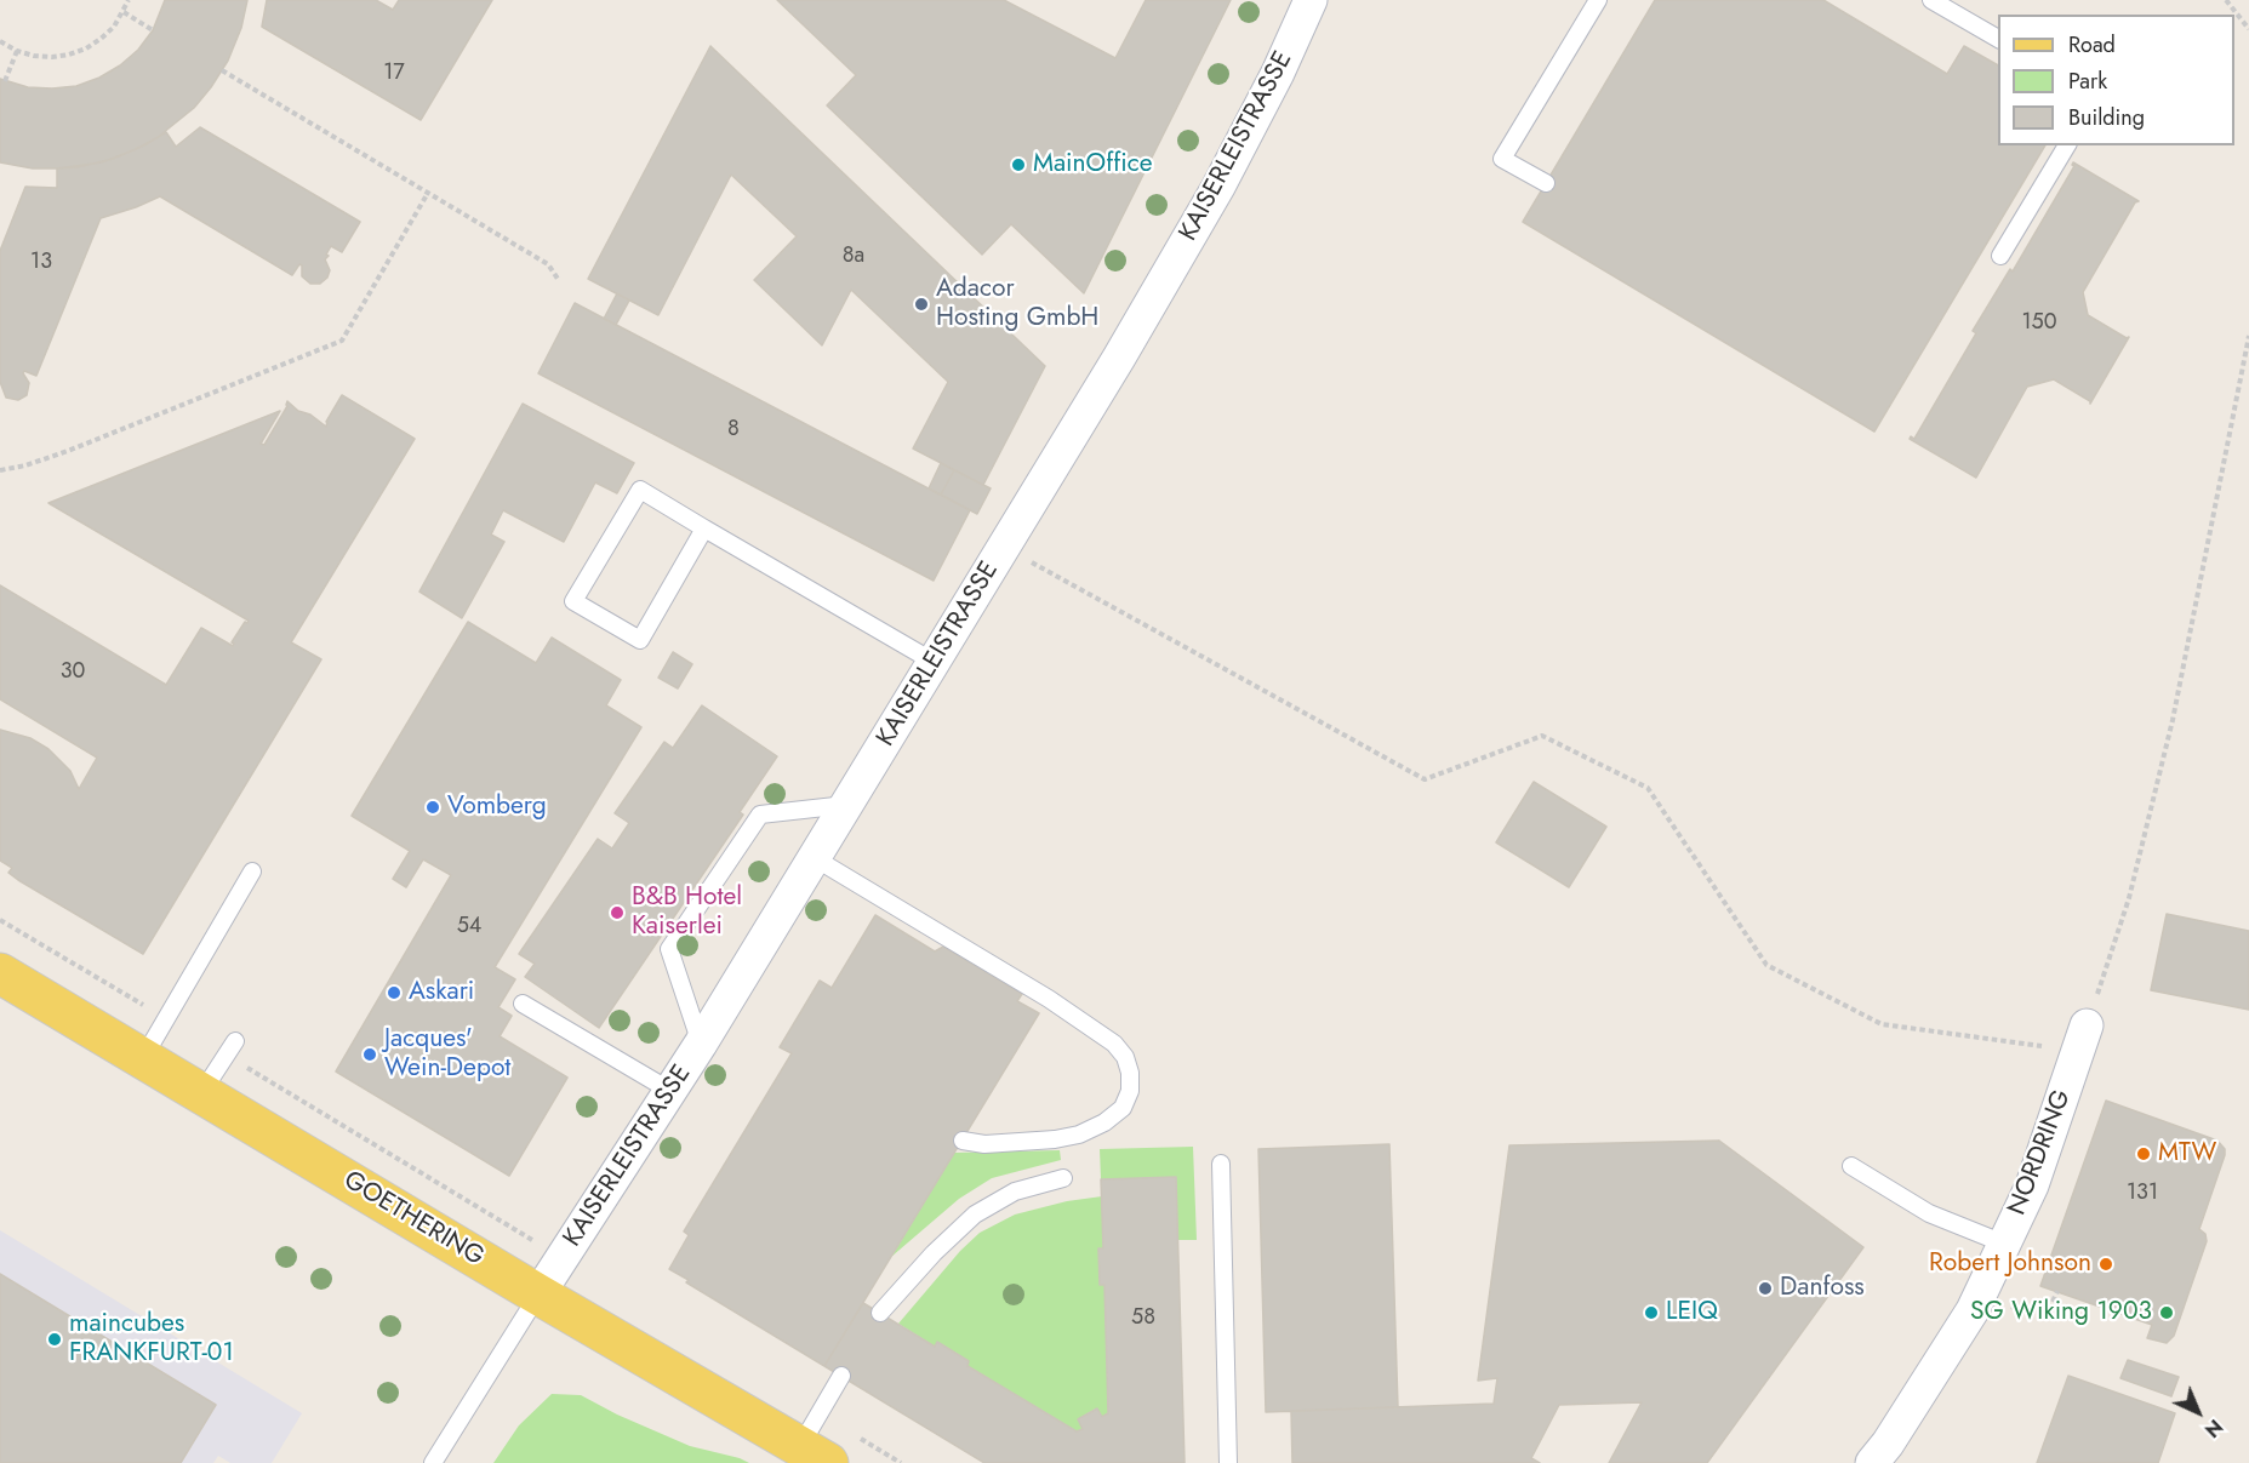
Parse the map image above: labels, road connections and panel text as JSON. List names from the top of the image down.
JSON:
{
  "streets": {
    "main road": ["GOETHERING"],
    "street": ["KAISERLEISTRASSE", "NORDRING"]
  },
  "crossings": [
    ["KAISERLEISTRASSE", "GOETHERING"]
  ],
  "places": [
    "MainOffice",
    "Adacor Hosting GmbH",
    "Vomberg",
    "B&B Hotel Kaiserlei",
    "Askari",
    "Jacques' Wein-Depot",
    "MTW",
    "Robert Johnson",
    "Danfoss",
    "LEIQ",
    "SG Wiking 1903",
    "maincubes FRANKFURT-01"
  ],
  "house_numbers": [
    "17",
    "8a",
    "13",
    "150",
    "8",
    "30",
    "54",
    "131",
    "58"
  ],
  "legend": ["Road", "Park", "Building"],
  "north": "bottom right"
}
